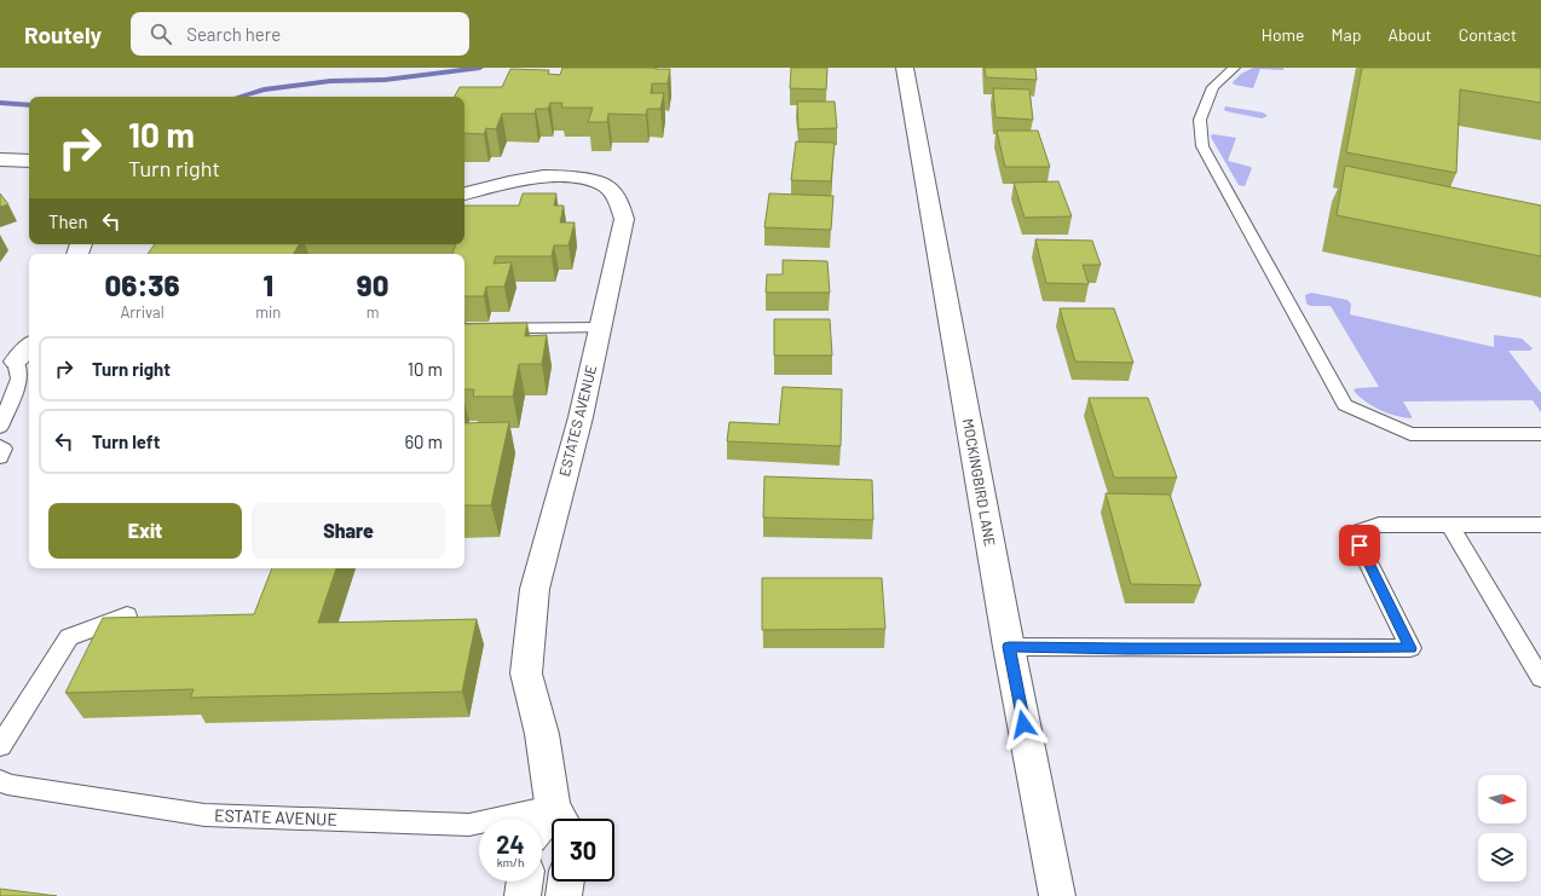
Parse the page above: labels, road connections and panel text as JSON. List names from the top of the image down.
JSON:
{
  "streets": {
    "street": ["ESTATES AVENUE", "MOCKINGBIRD LANE"],
    "lane": ["ESTATE AVENUE"]
  },
  "crossings": [
    ["ESTATES AVENUE", "ESTATE AVENUE"]
  ],
  "north": "right",
  "page": {
    "header": "Routely",
    "search": "Search here",
    "nav": [
      "Home",
      "Map",
      "About",
      "Contact"
    ],
    "turn": ["10 m", "Turn right"],
    "then": "Then",
    "eta": [
      "06:36",
      "Arrival",
      "1",
      "min",
      "90",
      "m"
    ],
    "list": [
      {
        "name": "Turn right",
        "value": "10 m"
      },
      {
        "name": "Turn left",
        "value": "60 m"
      }
    ],
    "buttons": ["Exit", "Share"],
    "speed": "24 km/h",
    "limit": "30"
  }
}
